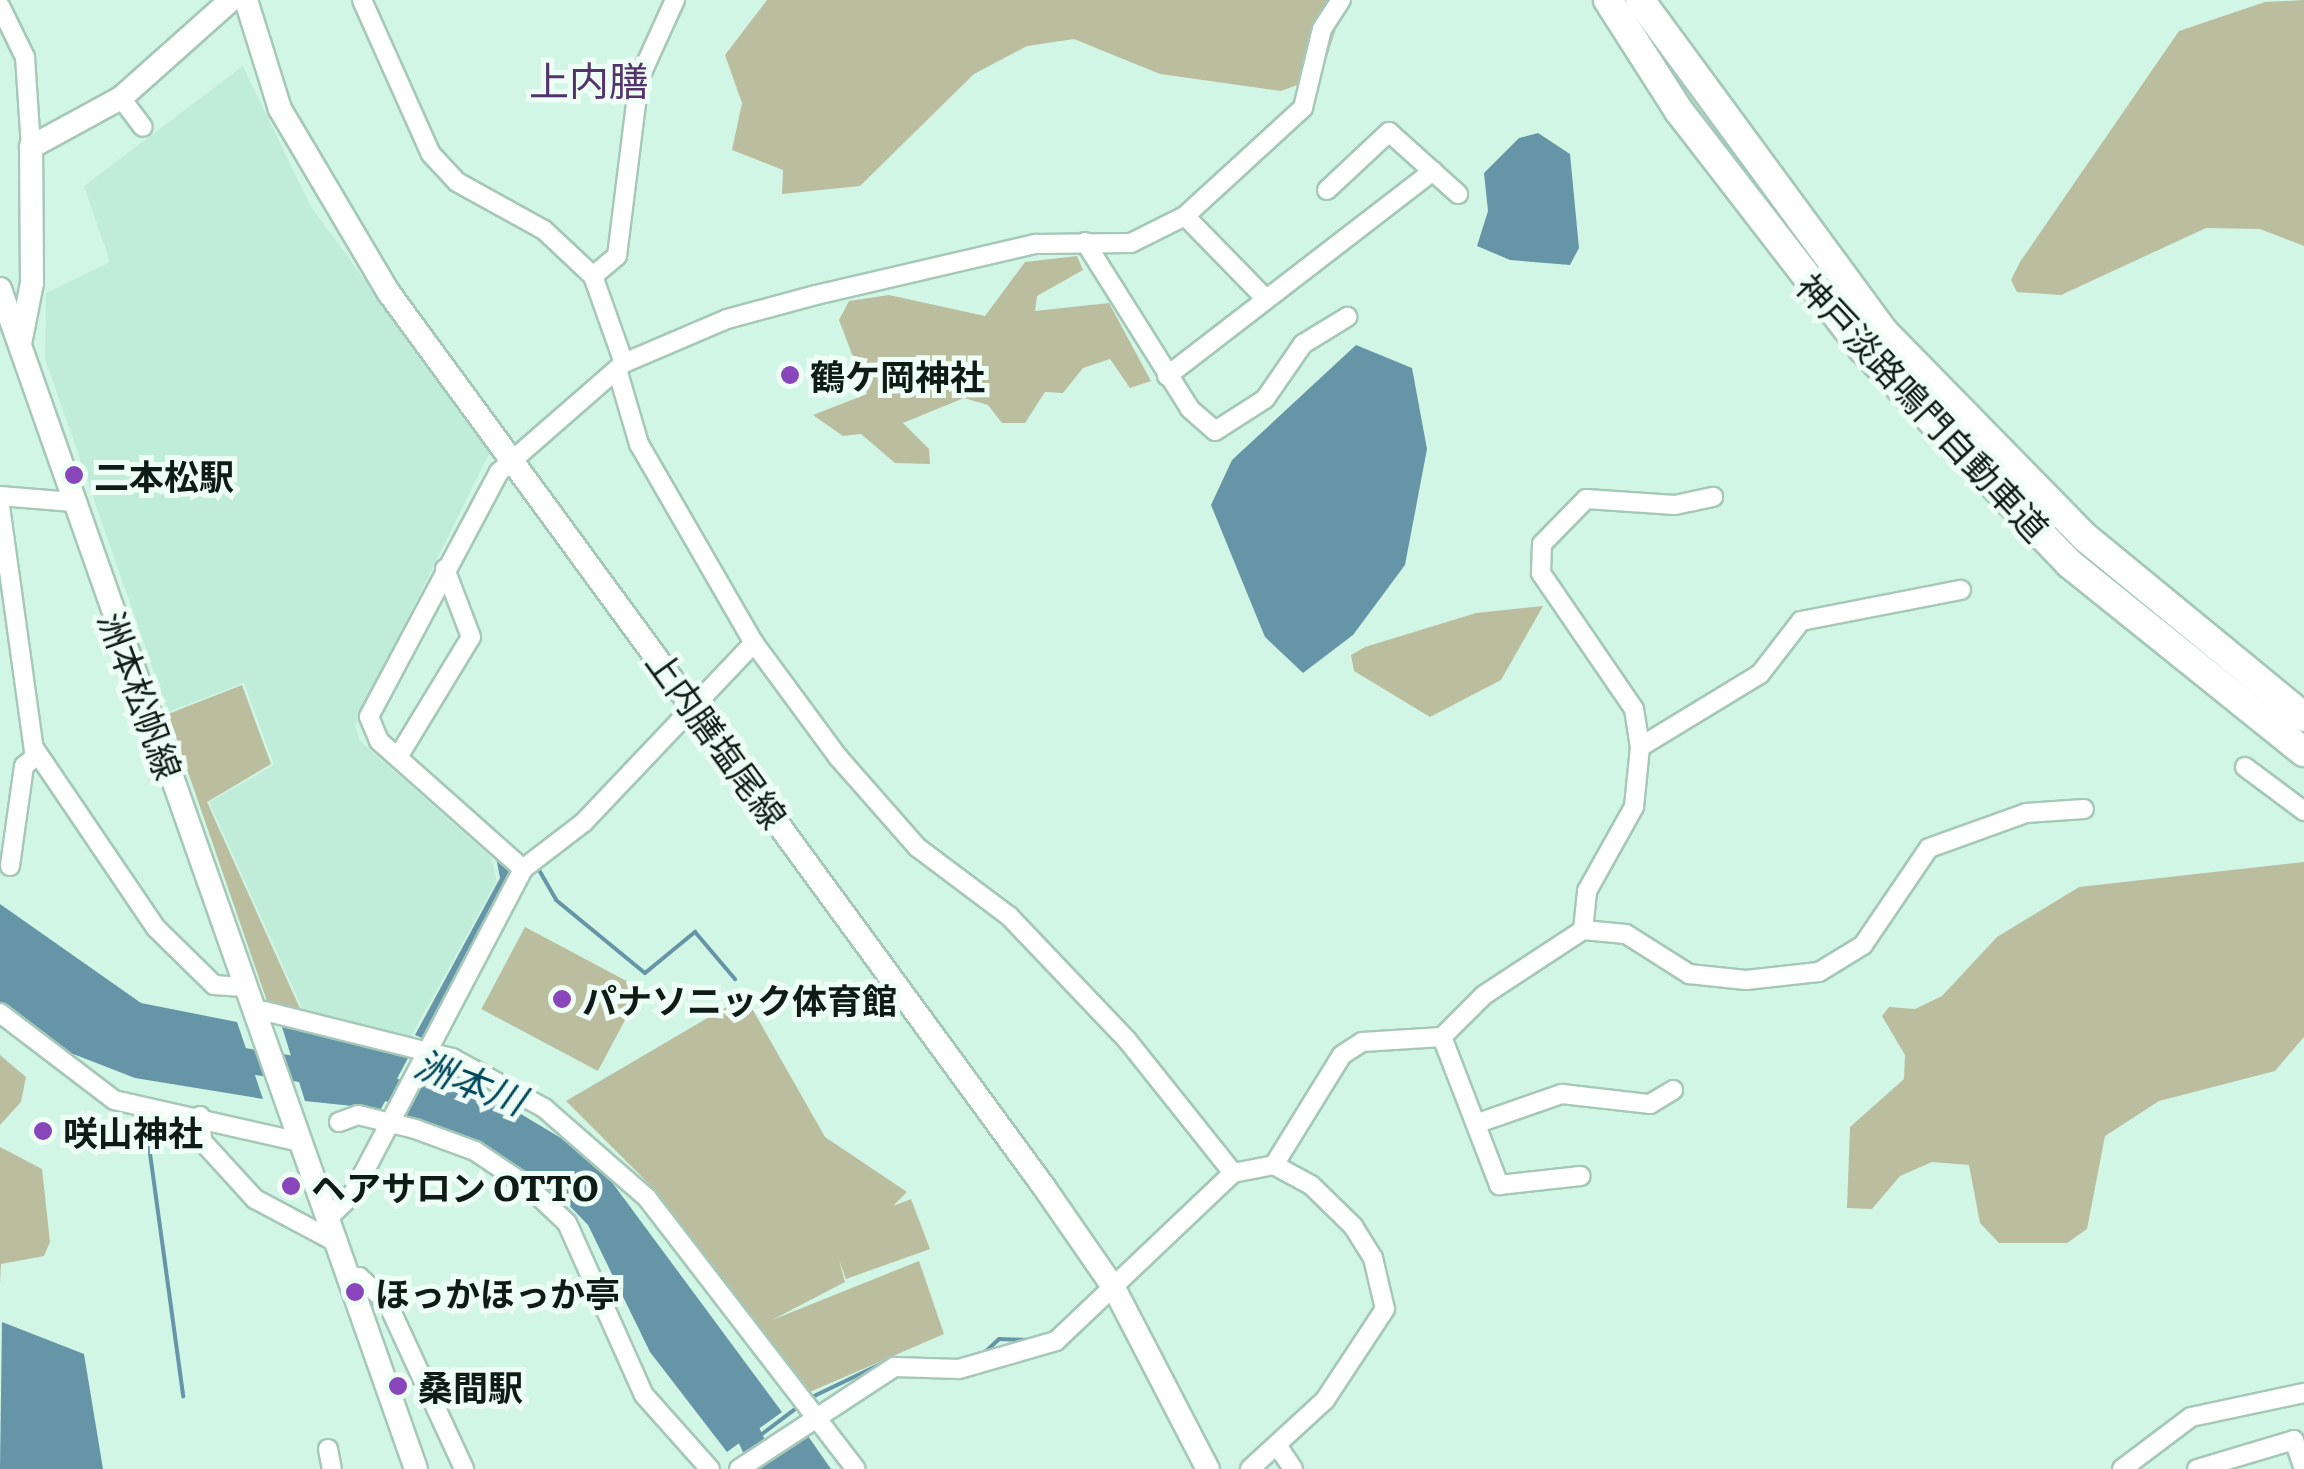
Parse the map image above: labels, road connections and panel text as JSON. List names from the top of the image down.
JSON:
{
  "streets": {
    "highway": ["神戸淡路鳴門自動車道"],
    "main road": ["洲本松帆線", "上内膳塩尾線"]
  },
  "districts": ["上内膳"],
  "water": ["洲本川"],
  "places": [
    "鶴ケ岡神社",
    "二本松駅",
    "パナソニック体育館",
    "咲山神社",
    "ヘアサロン OTTO",
    "ほっかほっか亭",
    "桑間駅"
  ]
}
